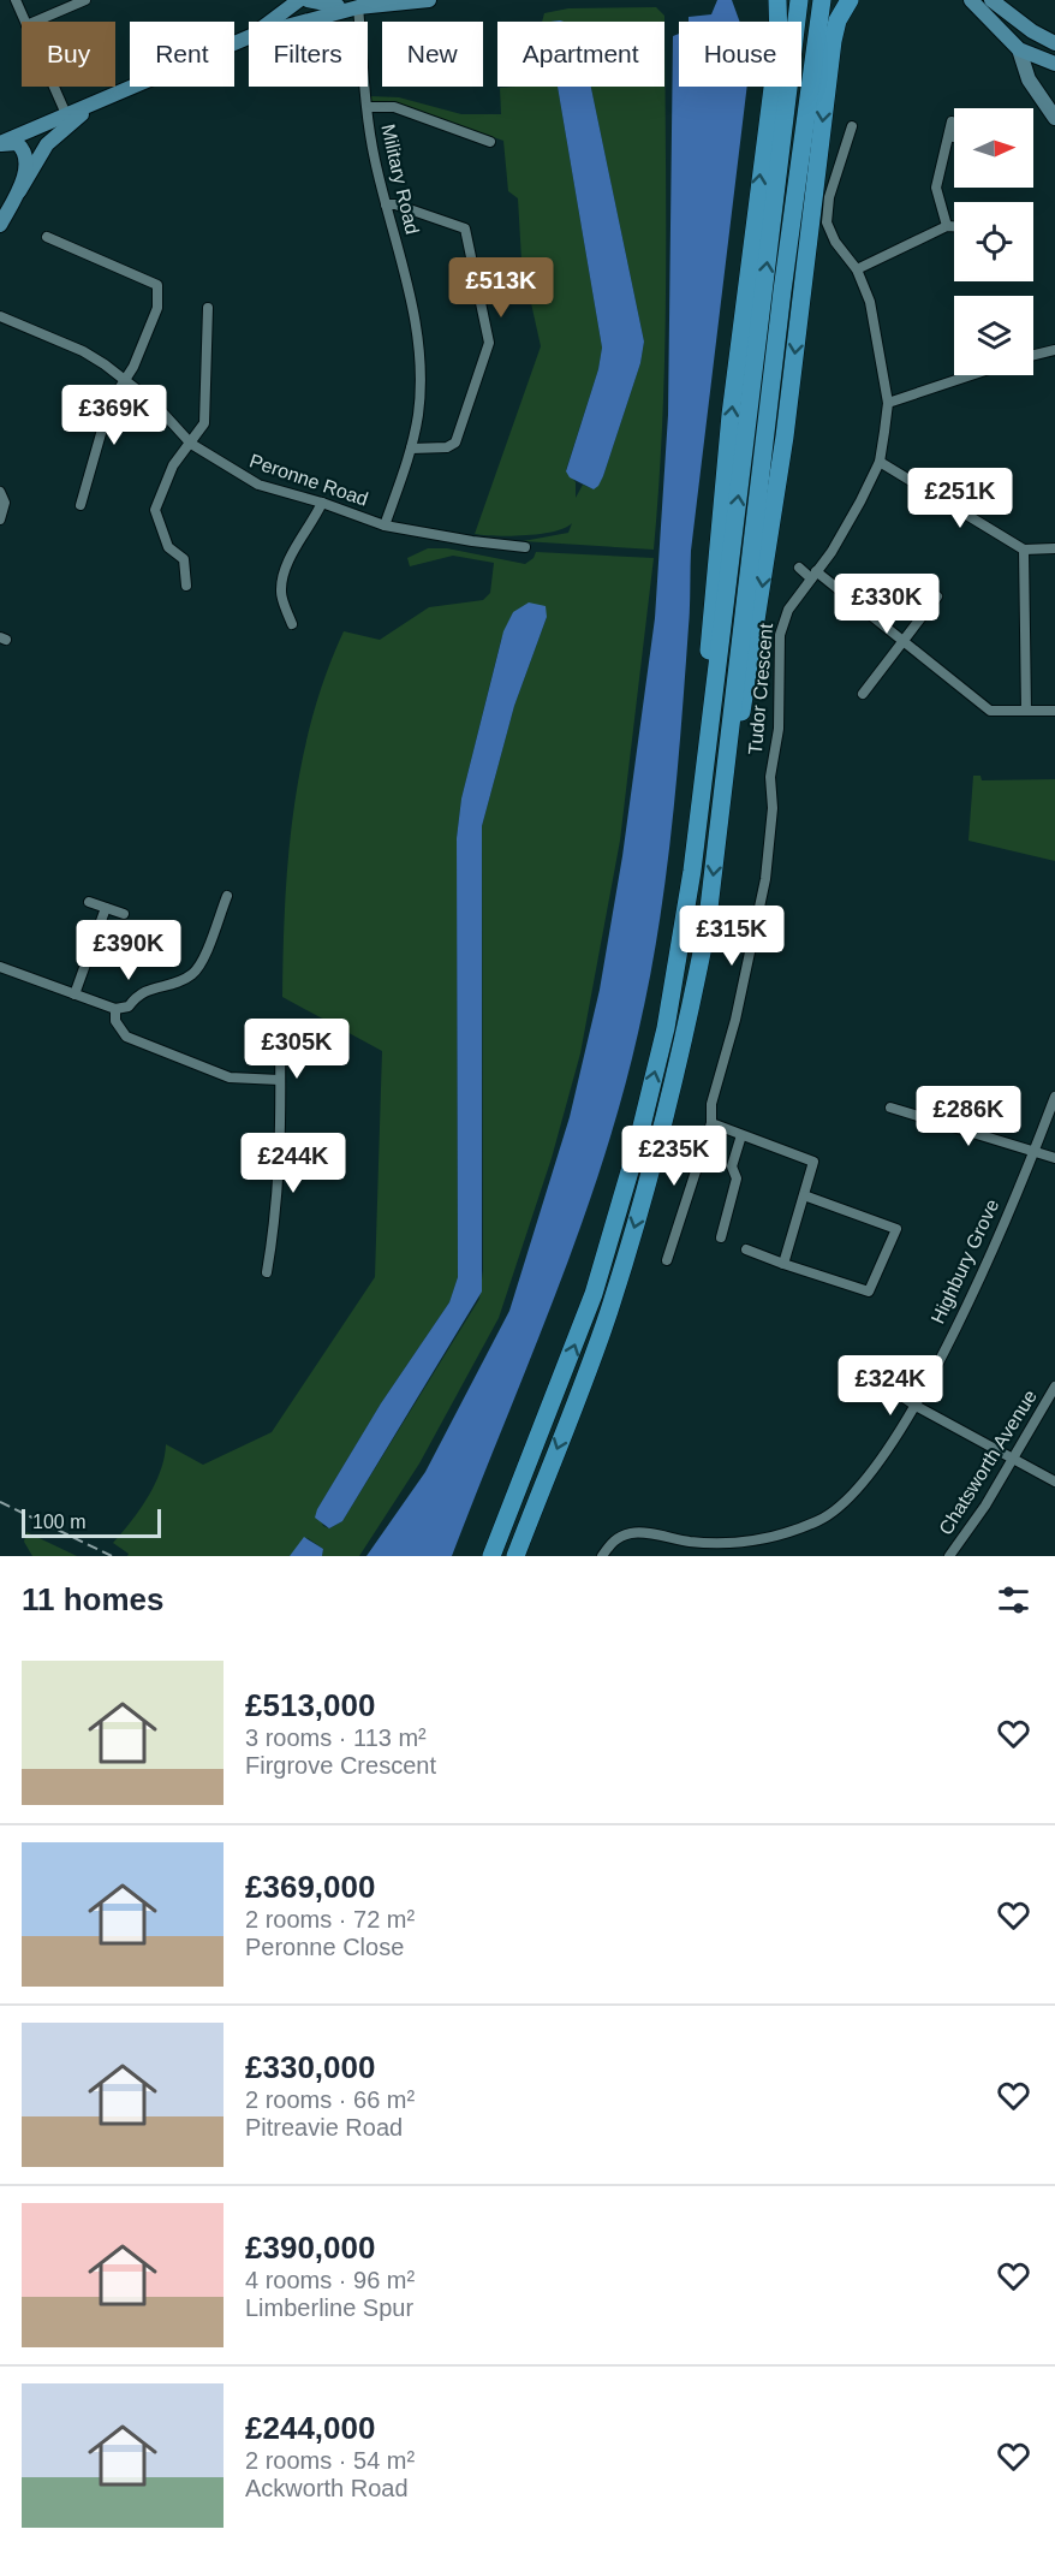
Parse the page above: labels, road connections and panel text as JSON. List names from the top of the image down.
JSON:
{
  "streets": {
    "street": [
      "Military Road",
      "Peronne Road",
      "Tudor Crescent",
      "Highbury Grove",
      "Chatsworth Avenue"
    ]
  },
  "crossings": [
    ["Military Road", "Peronne Road"]
  ],
  "scale_bar": "100 m",
  "north": "right",
  "page": {
    "chip": [
      "Buy",
      "Rent",
      "Filters",
      "New",
      "Apartment",
      "House"
    ],
    "price": [
      "£513K",
      "£369K",
      "£251K",
      "£330K",
      "£315K",
      "£390K",
      "£305K",
      "£286K",
      "£235K",
      "£244K",
      "£324K"
    ],
    "scale": "100 m",
    "heading": "11 homes",
    "list": [
      {
        "name": "£513,000",
        "note": "3 rooms · 113 m² · Firgrove Crescent"
      },
      {
        "name": "£369,000",
        "note": "2 rooms · 72 m² · Peronne Close"
      },
      {
        "name": "£330,000",
        "note": "2 rooms · 66 m² · Pitreavie Road"
      },
      {
        "name": "£390,000",
        "note": "4 rooms · 96 m² · Limberline Spur"
      },
      {
        "name": "£244,000",
        "note": "2 rooms · 54 m² · Ackworth Road"
      }
    ]
  }
}
